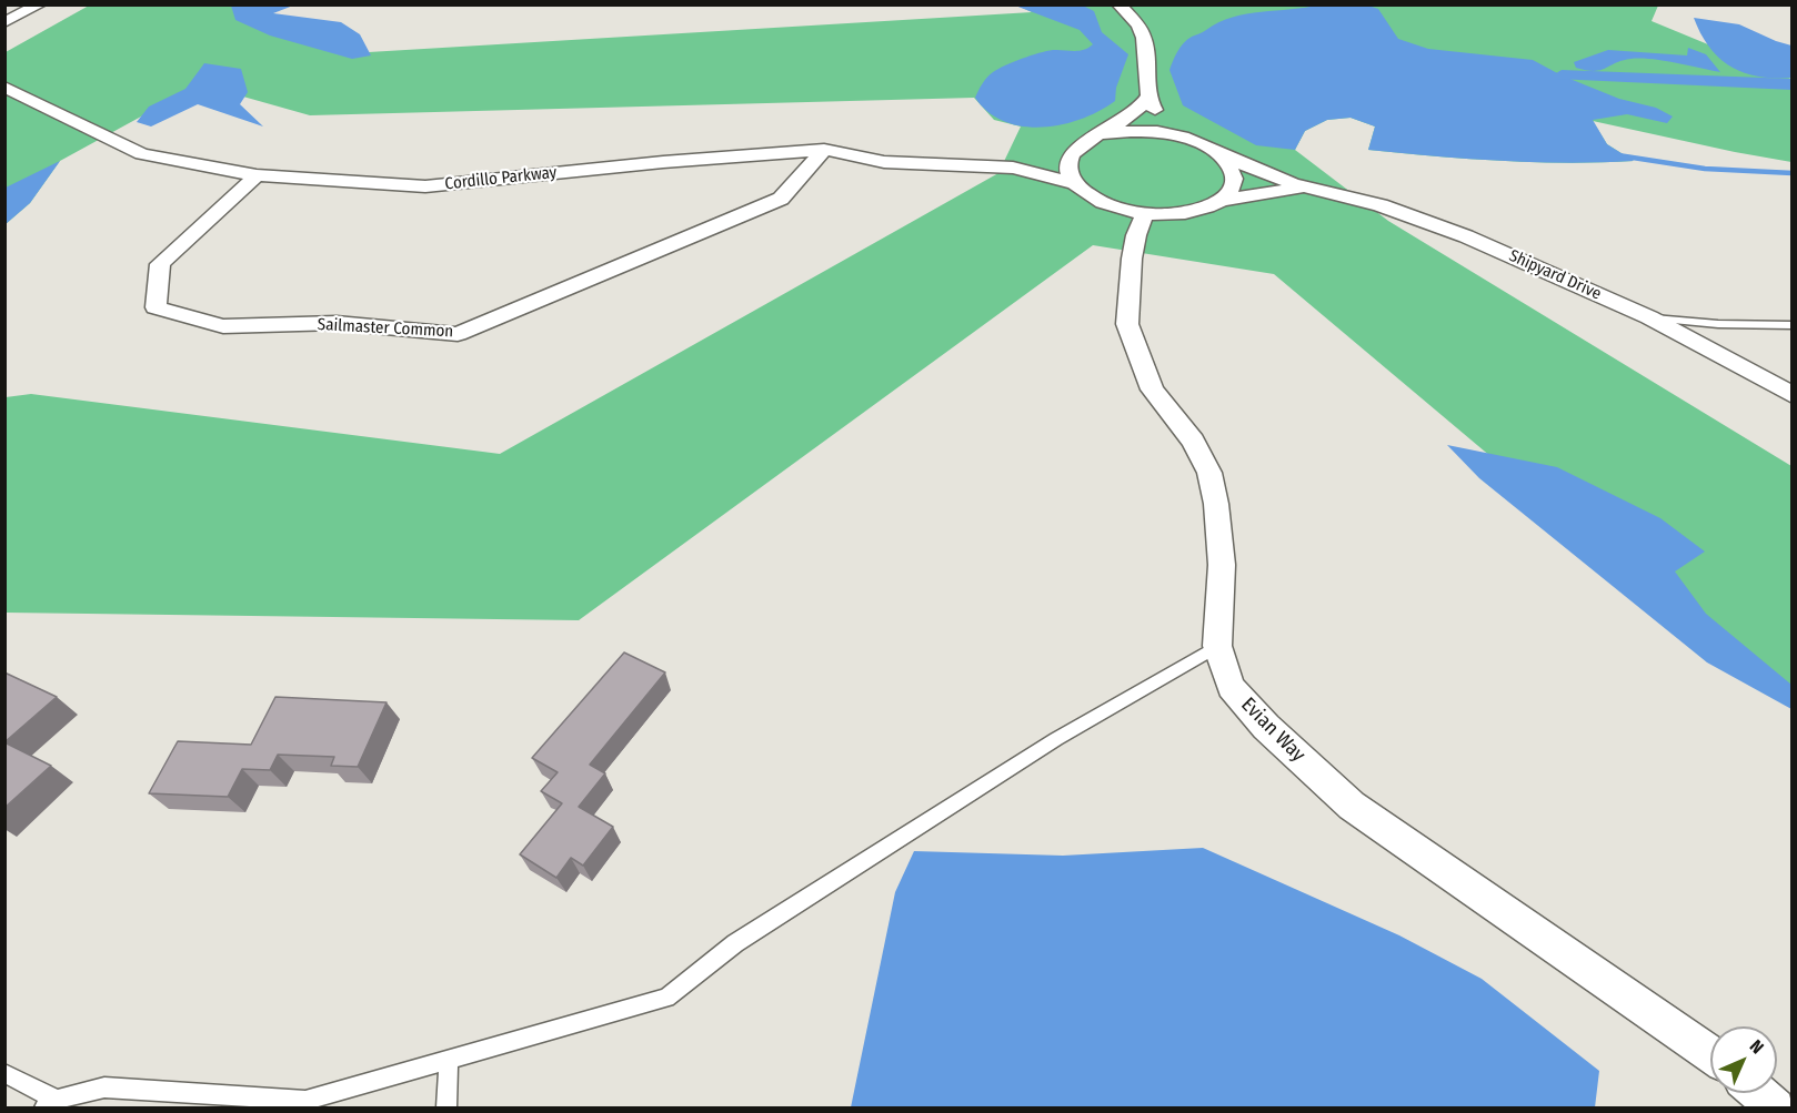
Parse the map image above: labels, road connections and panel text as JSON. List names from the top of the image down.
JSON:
{
  "streets": {
    "street": [
      "Cordillo Parkway",
      "Shipyard Drive",
      "Sailmaster Common",
      "Evian Way"
    ]
  },
  "crossings": [
    ["Cordillo Parkway", "Shipyard Drive"],
    ["Cordillo Parkway", "Sailmaster Common"],
    ["Shipyard Drive", "Evian Way"]
  ],
  "north": "top right"
}
